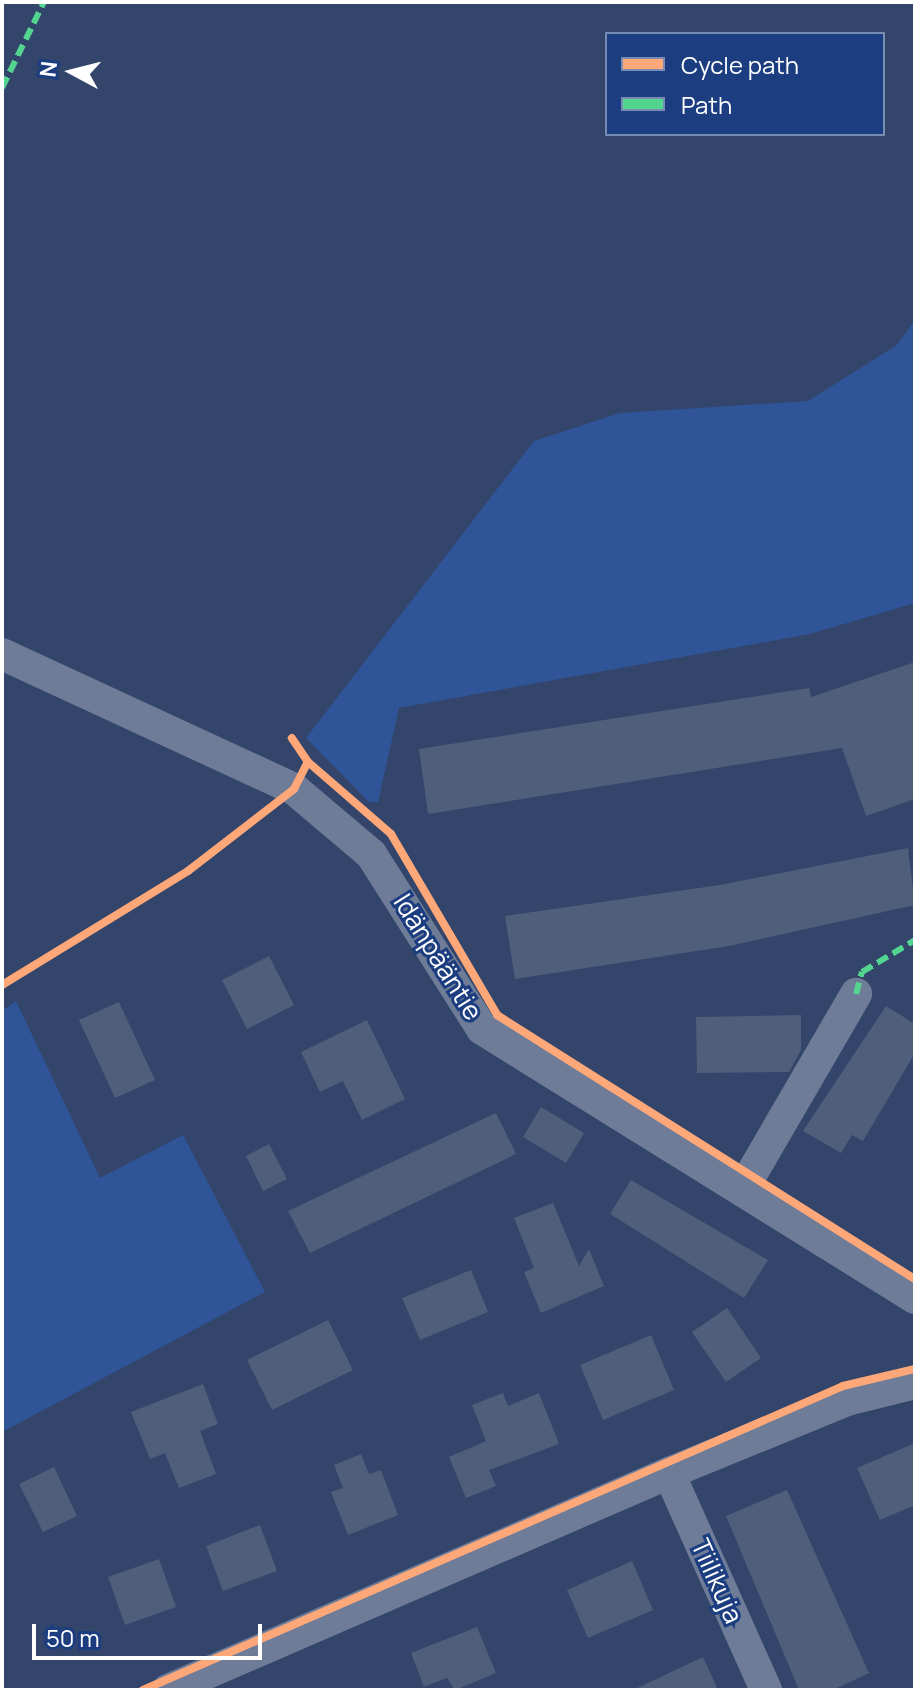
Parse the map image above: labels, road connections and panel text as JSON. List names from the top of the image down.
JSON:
{
  "streets": {
    "street": ["Idänpääntie", "Tiilikuja"]
  },
  "legend": ["Cycle path", "Path"],
  "scale_bar": "50 m",
  "north": "left"
}
